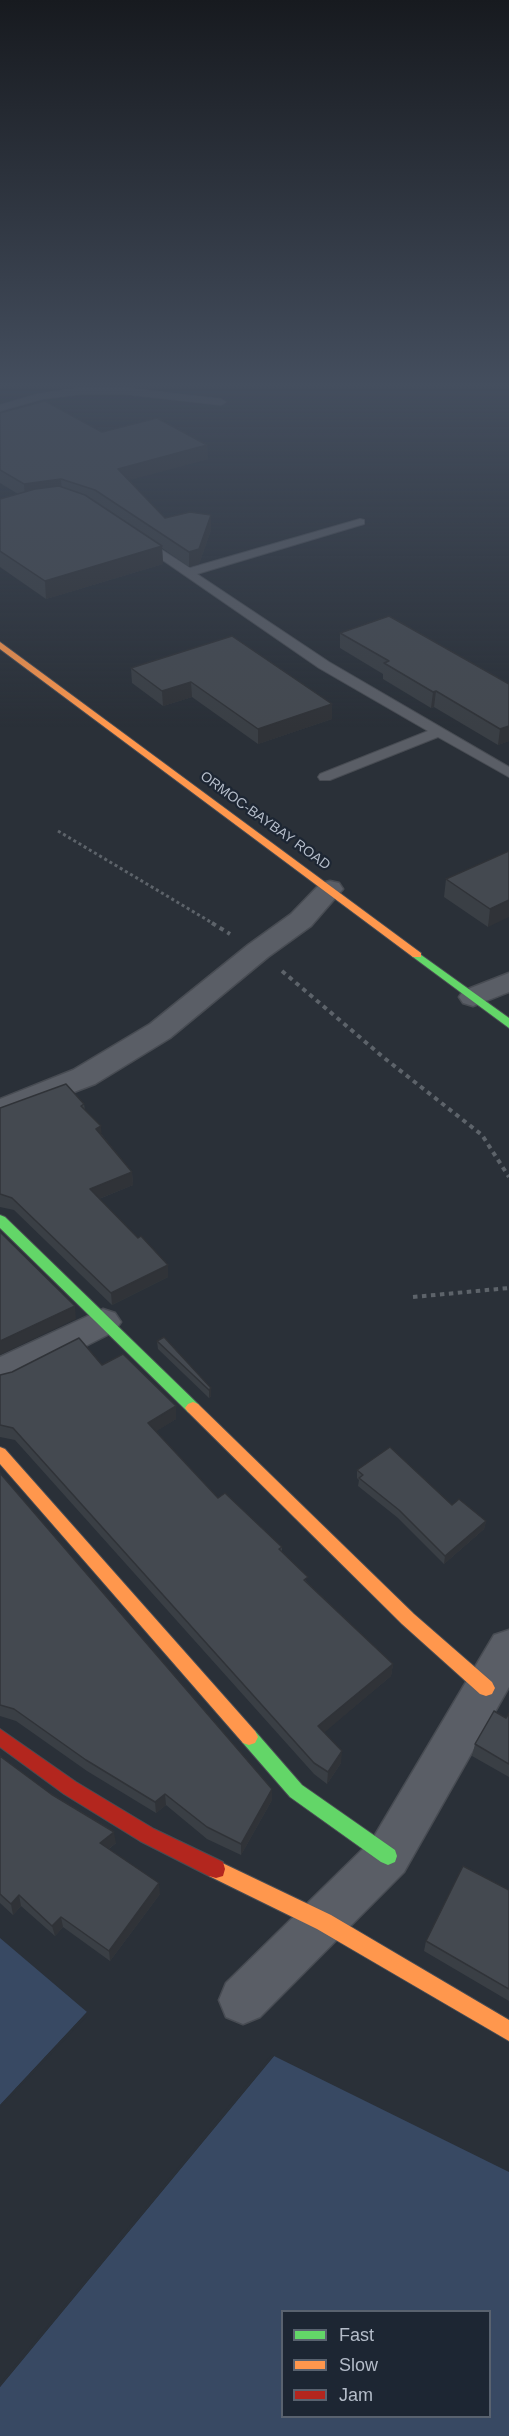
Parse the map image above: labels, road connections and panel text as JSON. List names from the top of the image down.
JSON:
{
  "streets": {
    "main road": ["ORMOC-BAYBAY ROAD"]
  },
  "legend": ["Fast", "Slow", "Jam"]
}
